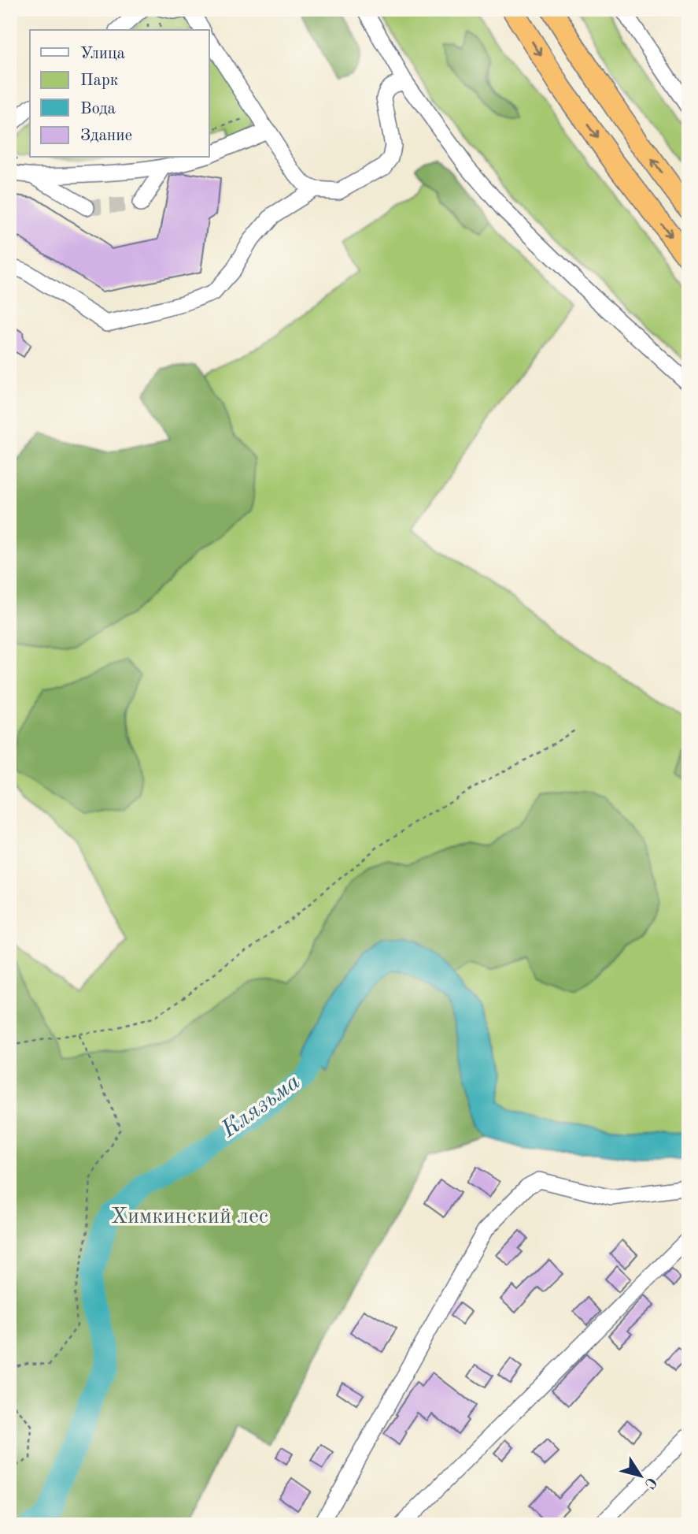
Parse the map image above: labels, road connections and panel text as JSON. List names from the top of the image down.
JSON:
{
  "water": ["Клязьма"],
  "parks": ["Химкинский лес"],
  "legend": [
    "Улица",
    "Парк",
    "Вода",
    "Здание"
  ],
  "north": "bottom right"
}
